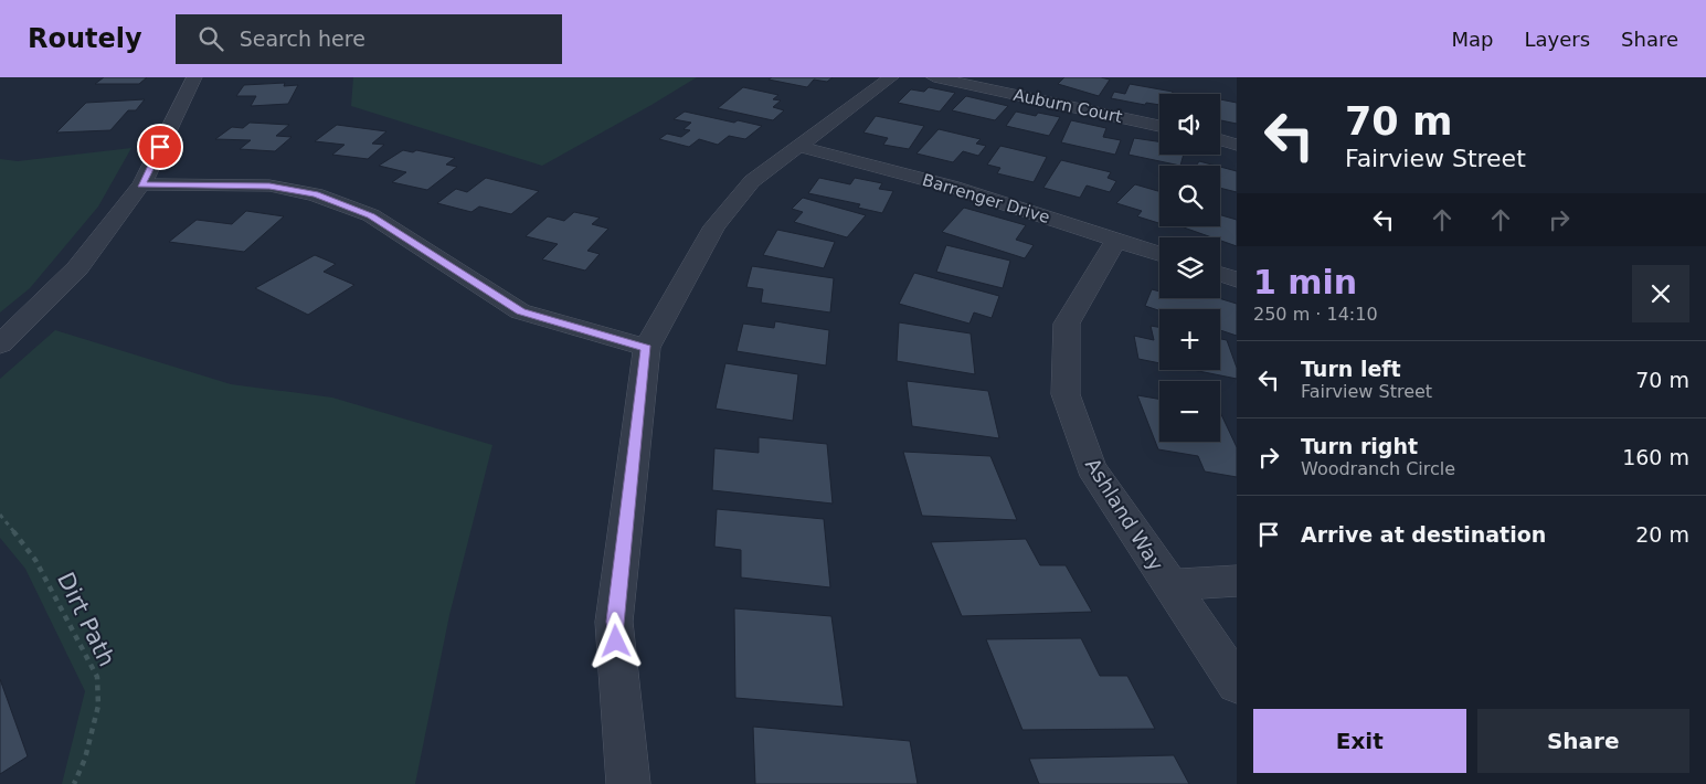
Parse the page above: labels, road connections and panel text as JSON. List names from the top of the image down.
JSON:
{
  "streets": {
    "street": ["Auburn Court", "Barrenger Drive", "Ashland Way"],
    "path": ["Dirt Path"]
  },
  "crossings": [
    ["Barrenger Drive", "Ashland Way"]
  ],
  "page": {
    "header": "Routely",
    "search": "Search here",
    "nav": ["Map", "Layers", "Share"],
    "turn": ["70 m", "Fairview Street"],
    "map_buttons": ["+", "−"],
    "heading": ["1 min", "250 m · 14:10"],
    "list": [
      {
        "name": "Turn left",
        "note": "Fairview Street",
        "value": "70 m"
      },
      {
        "name": "Turn right",
        "note": "Woodranch Circle",
        "value": "160 m"
      },
      {
        "name": "Arrive at destination",
        "value": "20 m"
      }
    ],
    "buttons": ["Exit", "Share"]
  }
}
